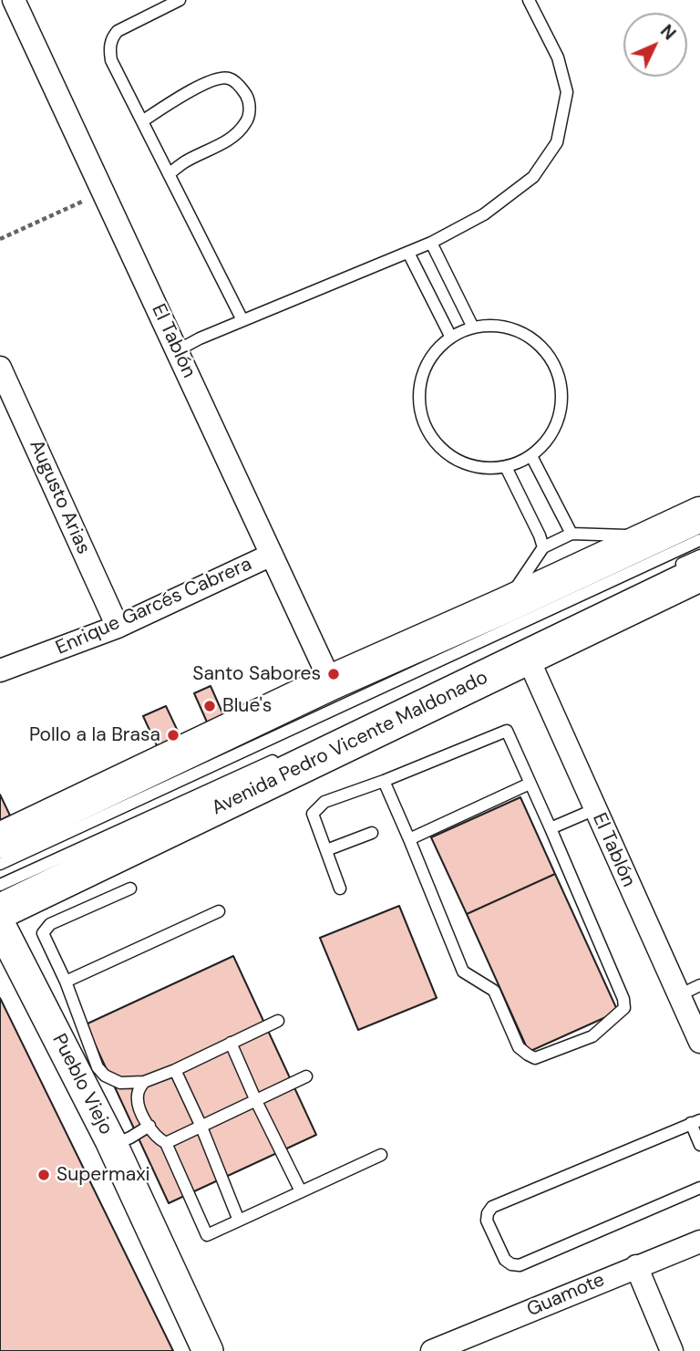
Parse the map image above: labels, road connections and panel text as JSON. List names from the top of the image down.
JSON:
{
  "streets": {
    "main road": ["Avenida Pedro Vicente Maldonado"],
    "street": [
      "El Tablón",
      "Augusto Arias",
      "Enrique Garcés Cabrera",
      "Pueblo Viejo",
      "Guamote"
    ]
  },
  "crossings": [
    ["El Tablón", "Enrique Garcés Cabrera"],
    ["El Tablón", "Avenida Pedro Vicente Maldonado"],
    ["Augusto Arias", "Enrique Garcés Cabrera"]
  ],
  "places": [
    "Santo Sabores",
    "Blue's",
    "Pollo a la Brasa",
    "Supermaxi"
  ],
  "north": "top right"
}
